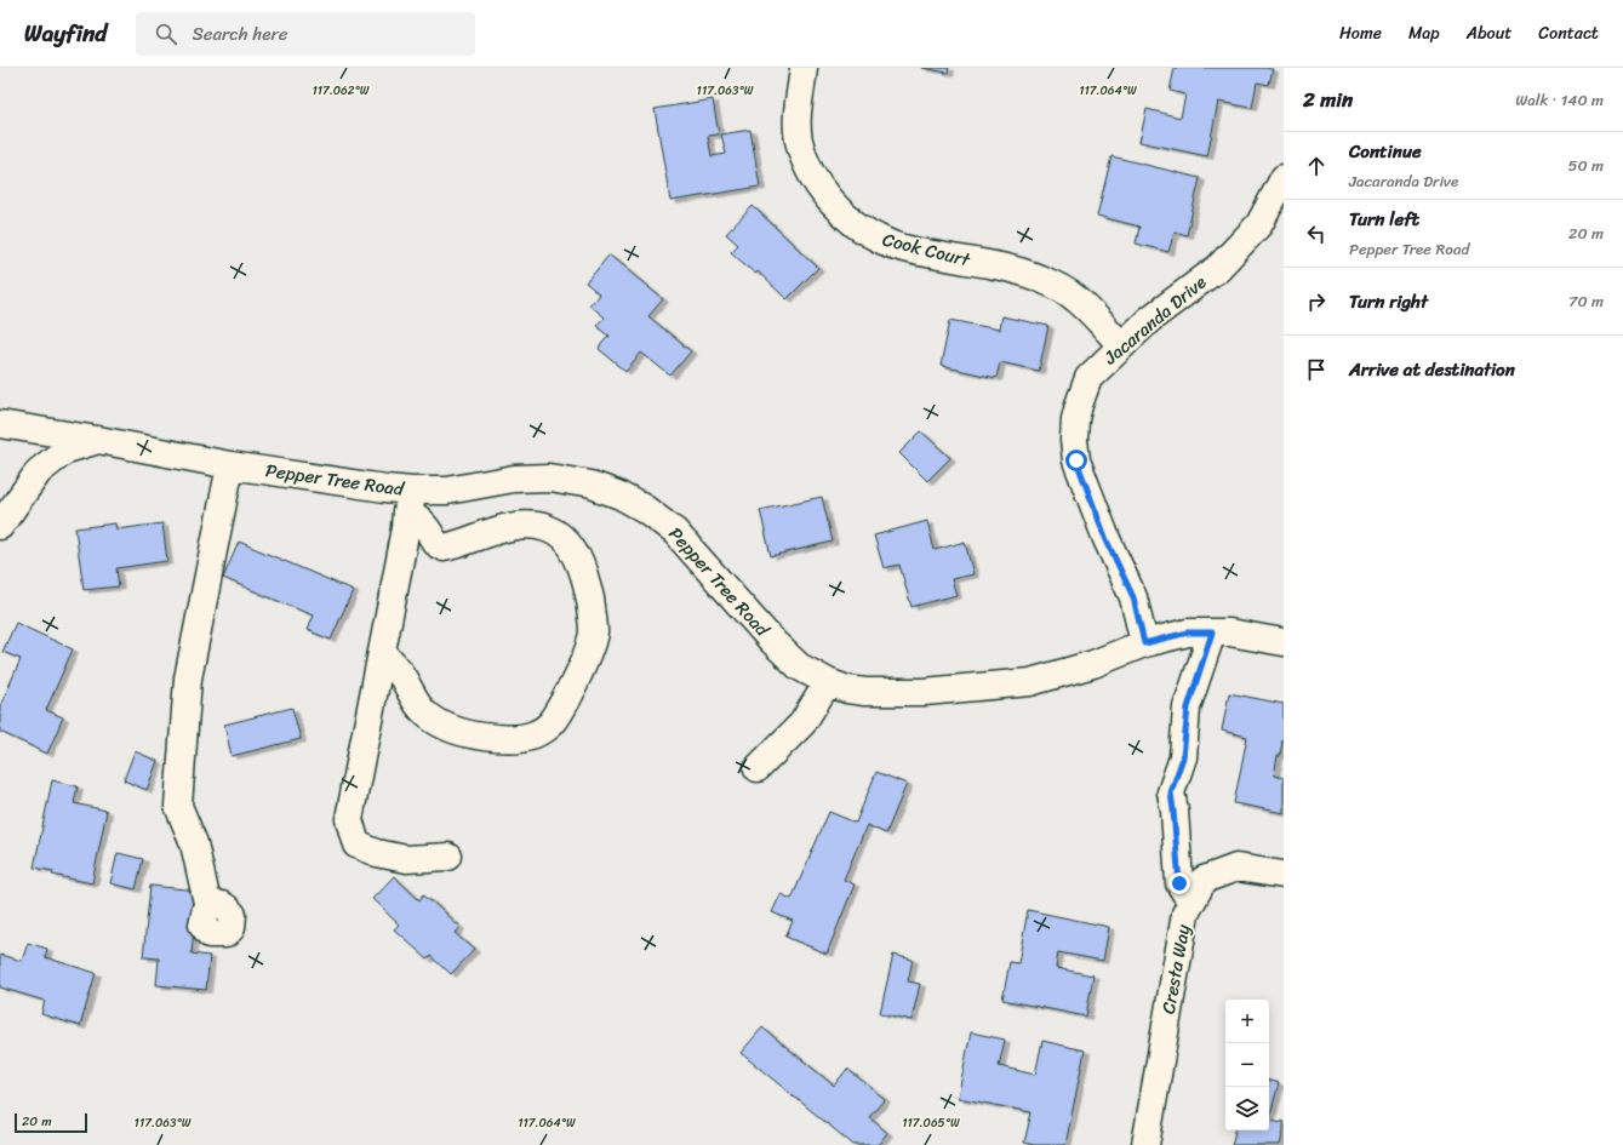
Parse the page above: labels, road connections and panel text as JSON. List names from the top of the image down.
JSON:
{
  "streets": {
    "street": [
      "Cook Court",
      "Jacaranda Drive",
      "Pepper Tree Road",
      "Cresta Way"
    ]
  },
  "crossings": [
    ["Cook Court", "Jacaranda Drive"],
    ["Jacaranda Drive", "Pepper Tree Road"]
  ],
  "scale_bar": "20 m",
  "page": {
    "header": "Wayfind",
    "search": "Search here",
    "nav": [
      "Home",
      "Map",
      "About",
      "Contact"
    ],
    "heading": ["2 min", "Walk · 140 m"],
    "list": [
      ["Continue", "Jacaranda Drive", "50 m"],
      ["Turn left", "Pepper Tree Road", "20 m"],
      ["Turn right", "70 m"],
      "Arrive at destination"
    ],
    "map_buttons": ["+", "−"],
    "scale": "20 m"
  },
  "coordinates": [
    "117.062°W",
    "117.063°W",
    "117.064°W",
    "117.065°W"
  ]
}
